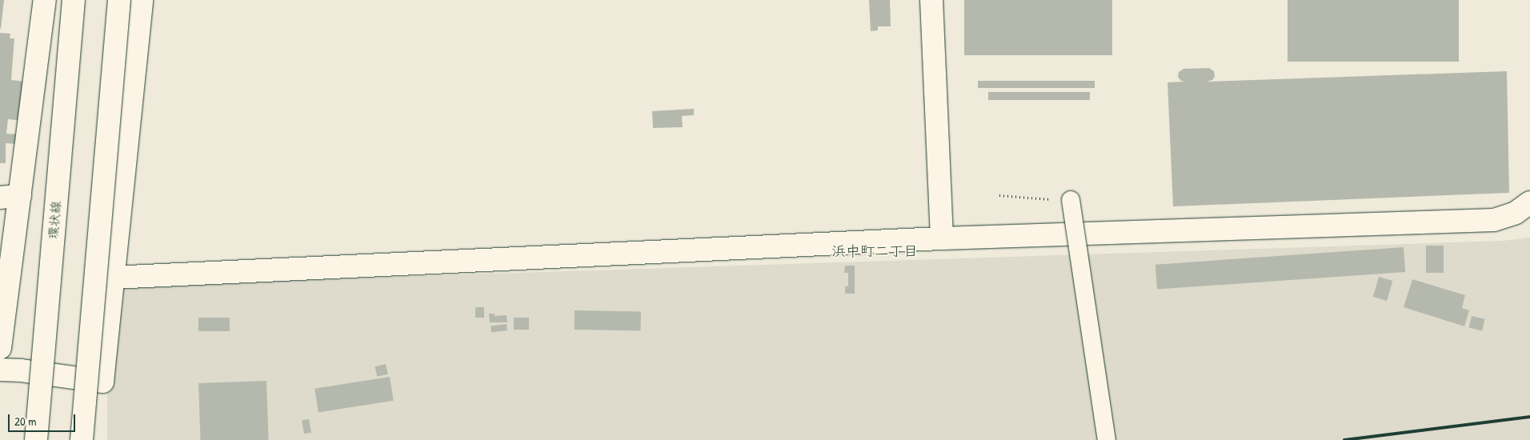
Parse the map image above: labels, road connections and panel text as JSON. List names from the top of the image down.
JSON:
{
  "streets": {
    "street": ["環状線"]
  },
  "districts": ["浜中町二丁目"],
  "scale_bar": "20 m"
}
